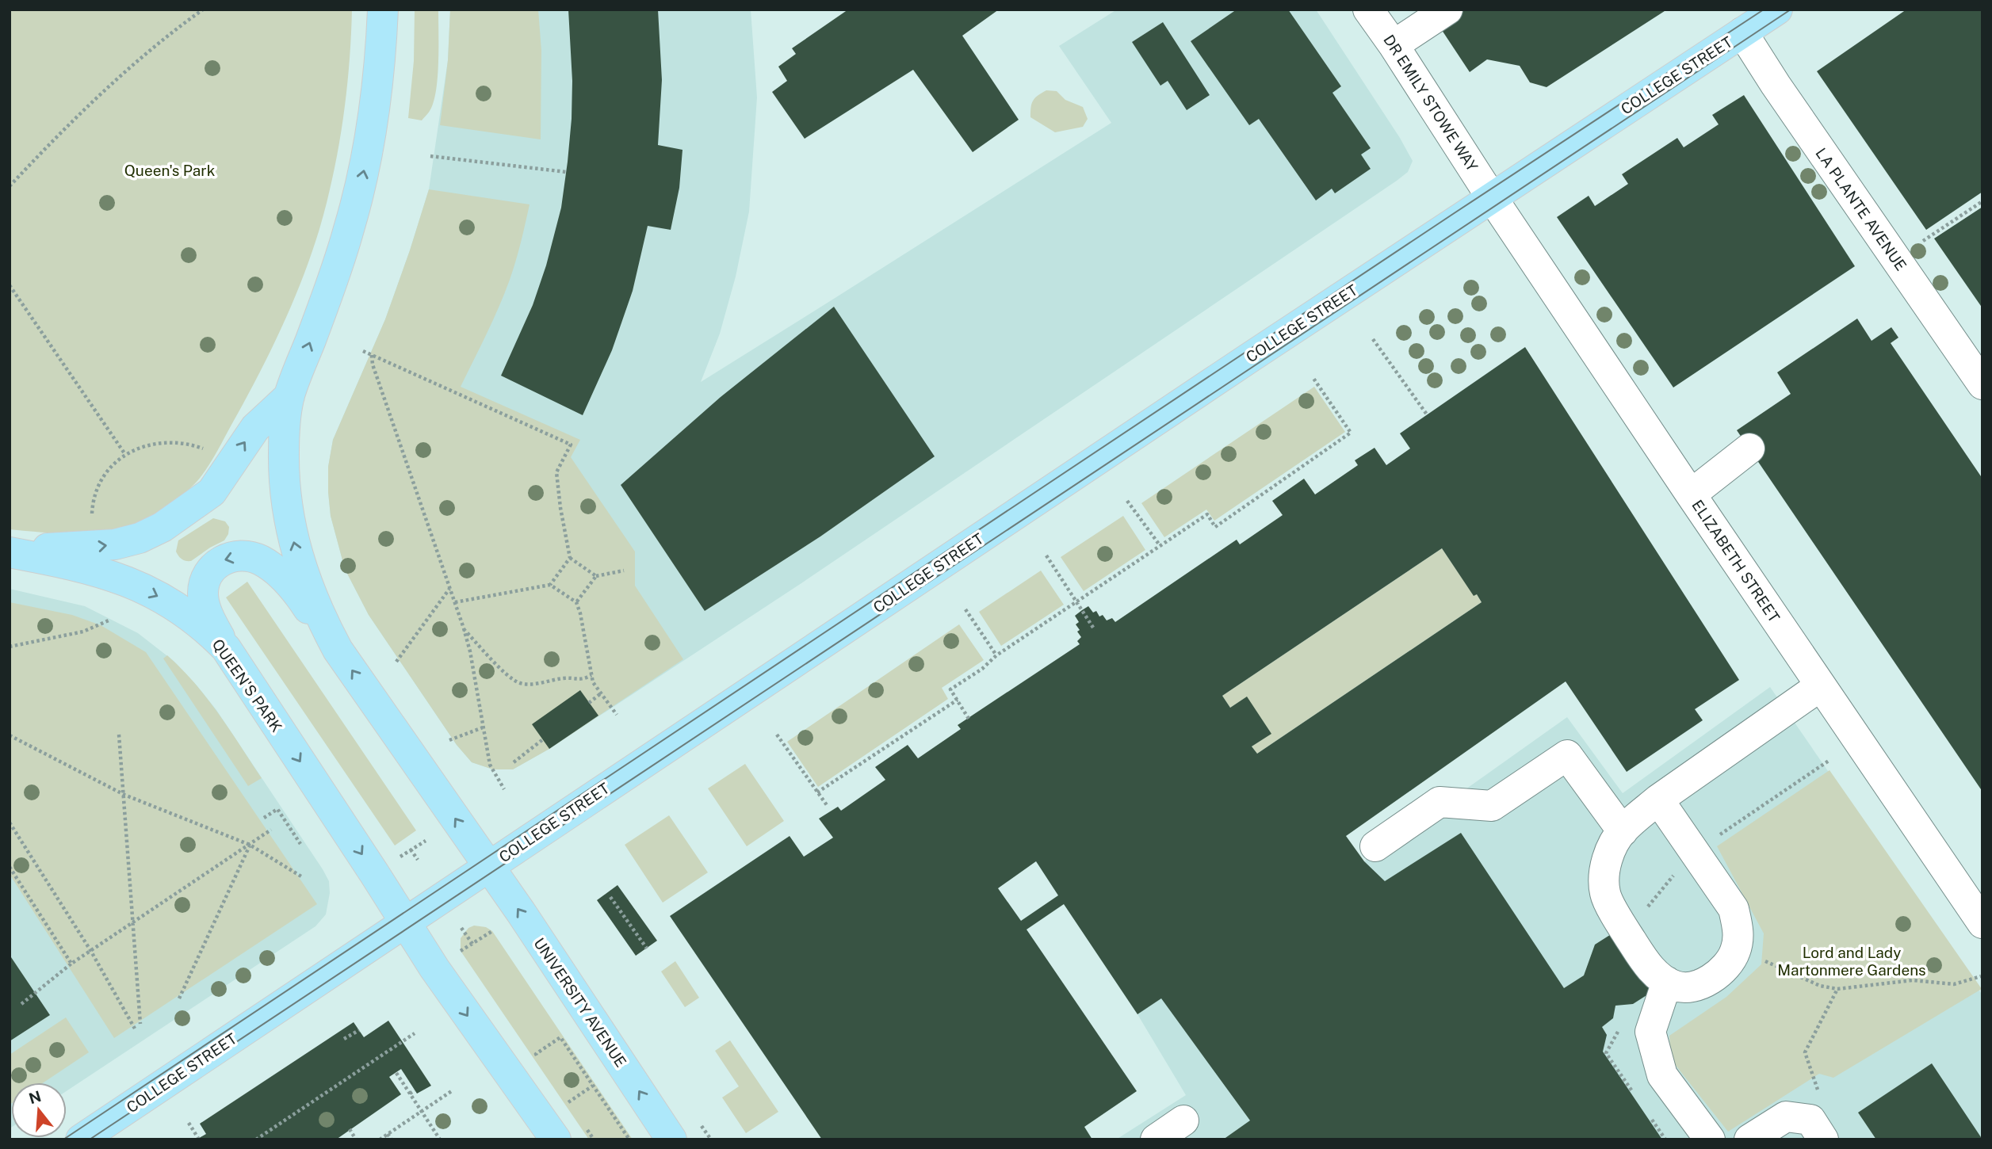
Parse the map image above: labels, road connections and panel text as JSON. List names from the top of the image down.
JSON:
{
  "streets": {
    "main road": ["COLLEGE STREET", "QUEEN'S PARK", "UNIVERSITY AVENUE"],
    "street": ["DR EMILY STOWE WAY", "LA PLANTE AVENUE", "ELIZABETH STREET"]
  },
  "crossings": [
    ["COLLEGE STREET", "DR EMILY STOWE WAY"],
    ["COLLEGE STREET", "LA PLANTE AVENUE"],
    ["COLLEGE STREET", "ELIZABETH STREET"],
    ["COLLEGE STREET", "QUEEN'S PARK"],
    ["COLLEGE STREET", "UNIVERSITY AVENUE"],
    ["DR EMILY STOWE WAY", "ELIZABETH STREET"]
  ],
  "parks": ["Queen's Park", "Lord and Lady Martonmere Gardens"],
  "north": "top"
}
